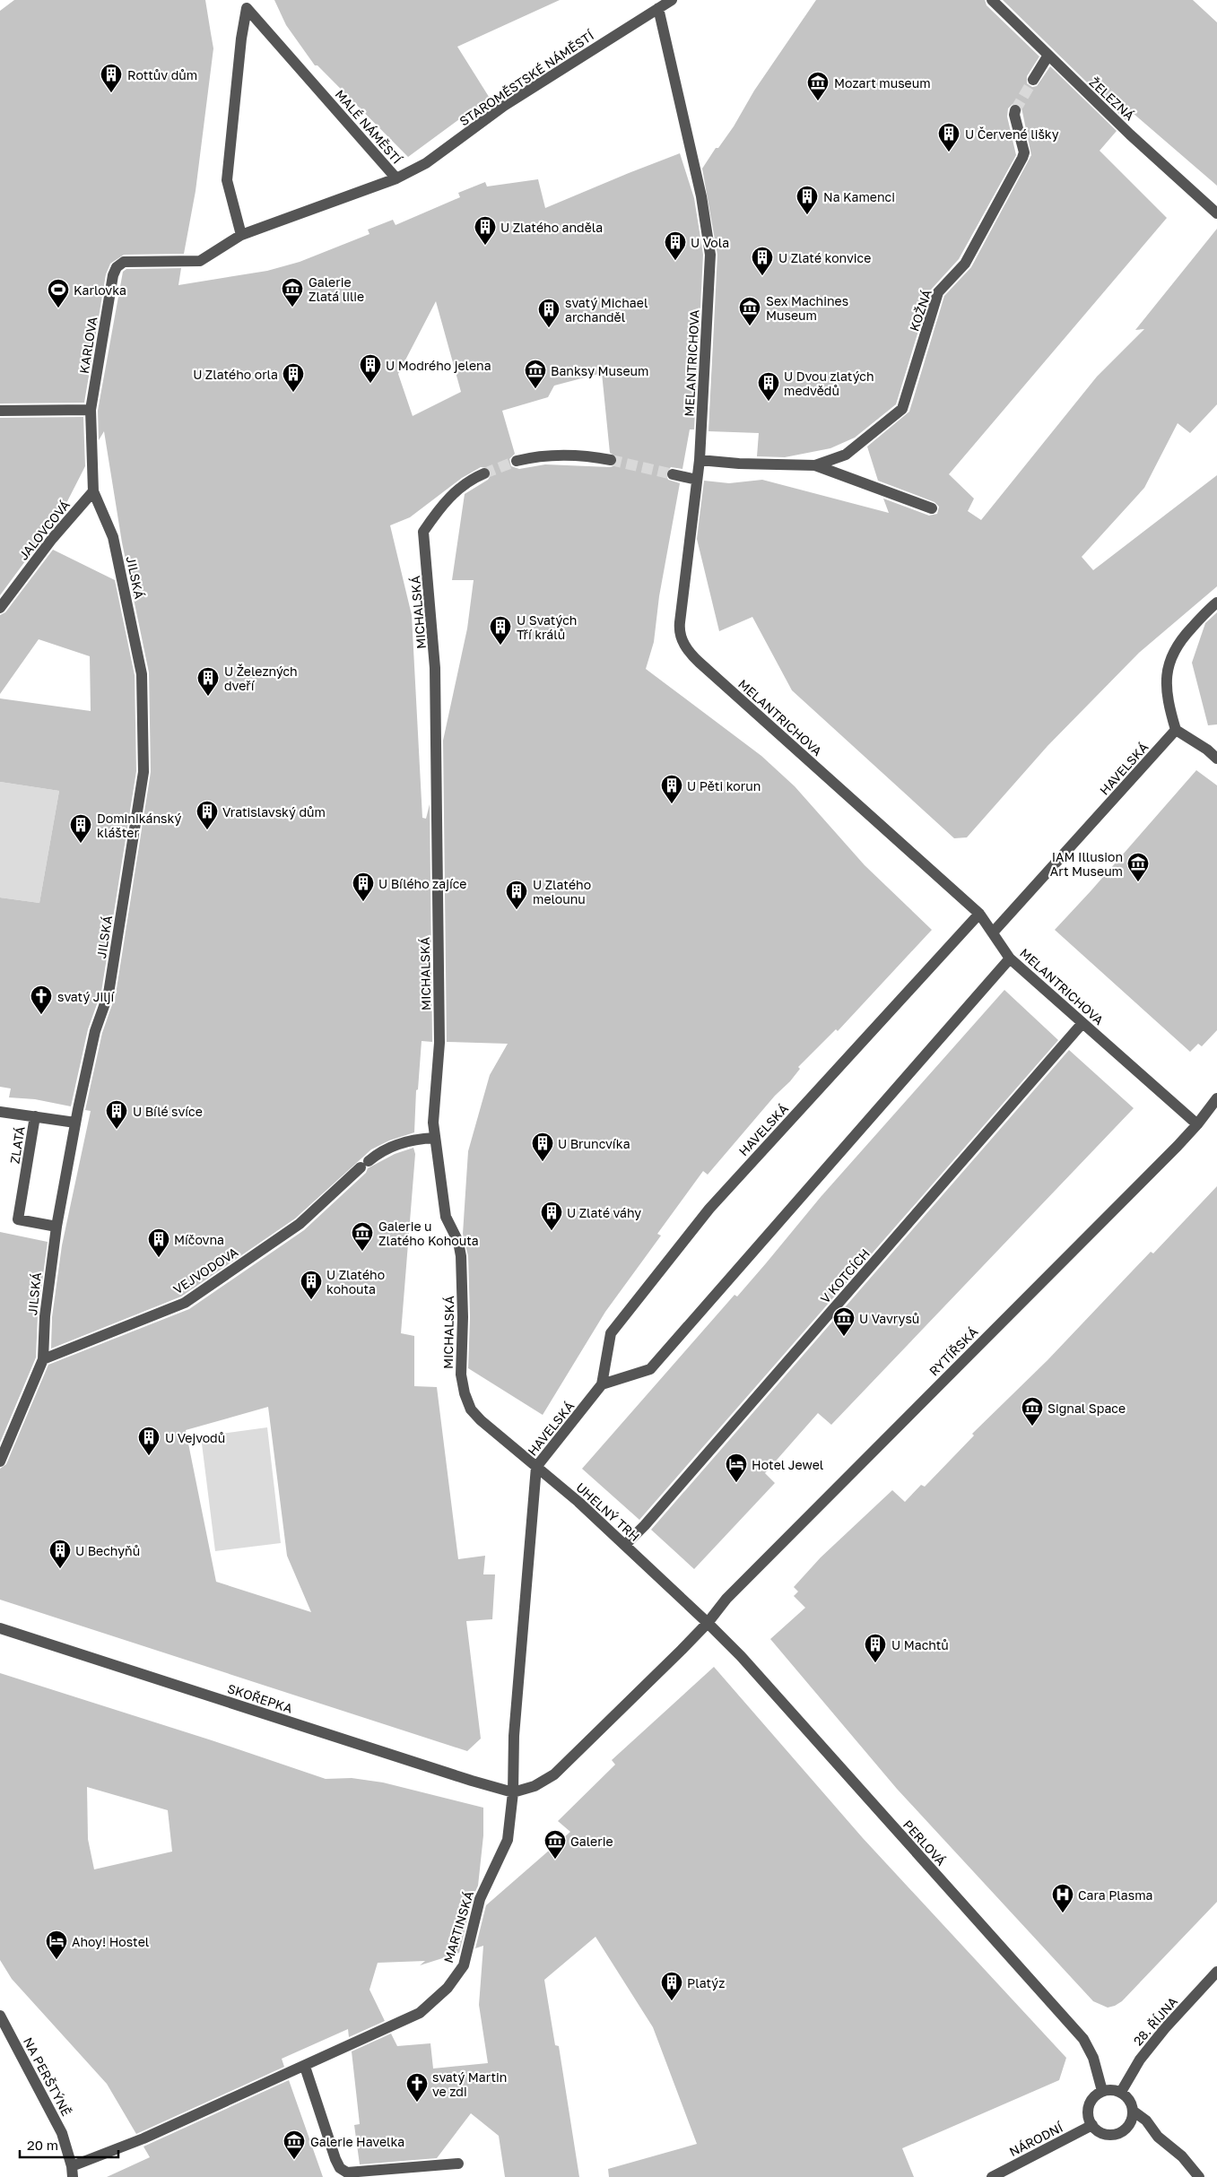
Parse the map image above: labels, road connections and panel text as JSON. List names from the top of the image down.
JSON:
{
  "streets": {
    "street": [
      "STAROMĚSTSKÉ NÁMĚSTÍ",
      "ŽELEZNÁ",
      "MALÉ NÁMĚSTÍ",
      "KOŽNÁ",
      "KARLOVA",
      "MELANTRICHOVA",
      "JALOVCOVÁ",
      "JILSKÁ",
      "MICHALSKÁ",
      "HAVELSKÁ",
      "ZLATÁ",
      "VEJVODOVA",
      "V KOTCÍCH",
      "RYTÍŘSKÁ",
      "UHELNÝ TRH",
      "SKOŘEPKA",
      "PERLOVÁ",
      "MARTINSKÁ",
      "28. ŘÍJNA",
      "NA PERŠTÝNĚ",
      "NÁRODNÍ"
    ]
  },
  "crossings": [
    ["STAROMĚSTSKÉ NÁMĚSTÍ", "MALÉ NÁMĚSTÍ"],
    ["STAROMĚSTSKÉ NÁMĚSTÍ", "MELANTRICHOVA"],
    ["MALÉ NÁMĚSTÍ", "KARLOVA"],
    ["KOŽNÁ", "MELANTRICHOVA"],
    ["KARLOVA", "JILSKÁ"],
    ["MELANTRICHOVA", "HAVELSKÁ"],
    ["MELANTRICHOVA", "V KOTCÍCH"],
    ["MELANTRICHOVA", "RYTÍŘSKÁ"],
    ["JALOVCOVÁ", "JILSKÁ"],
    ["JILSKÁ", "ZLATÁ"],
    ["JILSKÁ", "VEJVODOVA"],
    ["MICHALSKÁ", "HAVELSKÁ"],
    ["MICHALSKÁ", "VEJVODOVA"],
    ["MICHALSKÁ", "UHELNÝ TRH"],
    ["HAVELSKÁ", "UHELNÝ TRH"],
    ["V KOTCÍCH", "UHELNÝ TRH"],
    ["RYTÍŘSKÁ", "UHELNÝ TRH"],
    ["RYTÍŘSKÁ", "PERLOVÁ"],
    ["UHELNÝ TRH", "PERLOVÁ"],
    ["SKOŘEPKA", "MARTINSKÁ"],
    ["PERLOVÁ", "28. ŘÍJNA"],
    ["PERLOVÁ", "NÁRODNÍ"],
    ["MARTINSKÁ", "NA PERŠTÝNĚ"],
    ["28. ŘÍJNA", "NÁRODNÍ"]
  ],
  "places": {
    "building": [
      "Rottův dům",
      "U Červené lišky",
      "Na Kamenci",
      "U Zlatého anděla",
      "U Vola",
      "U Zlaté konvice",
      "svatý Michael archanděl",
      "U Modrého jelena",
      "U Zlatého orla",
      "U Dvou zlatých medvědů",
      "U Svatých Tří králů",
      "U Železných dveří",
      "U Pěti korun",
      "Vratislavský dům",
      "Dominikánský klášter",
      "U Bílého zajíce",
      "U Zlatého melounu",
      "U Bílé svíce",
      "U Bruncvíka",
      "U Zlaté váhy",
      "Míčovna",
      "U Zlatého kohouta",
      "U Vejvodů",
      "U Bechyňů",
      "U Machtů",
      "Platýz"
    ],
    "museum": [
      "Mozart museum",
      "Galerie Zlatá lilie",
      "Sex Machines Museum",
      "Banksy Museum",
      "IAM Illusion Art Museum",
      "Galerie u Zlatého Kohouta",
      "U Vavrysů",
      "Signal Space",
      "Galerie",
      "Galerie Havelka"
    ],
    "sports": ["Karlovka"],
    "church": ["svatý Jiljí", "svatý Martin ve zdi"],
    "hotel": ["Hotel Jewel", "Ahoy! Hostel"],
    "hospital": ["Cara Plasma"]
  },
  "scale_bar": "20 m"
}
